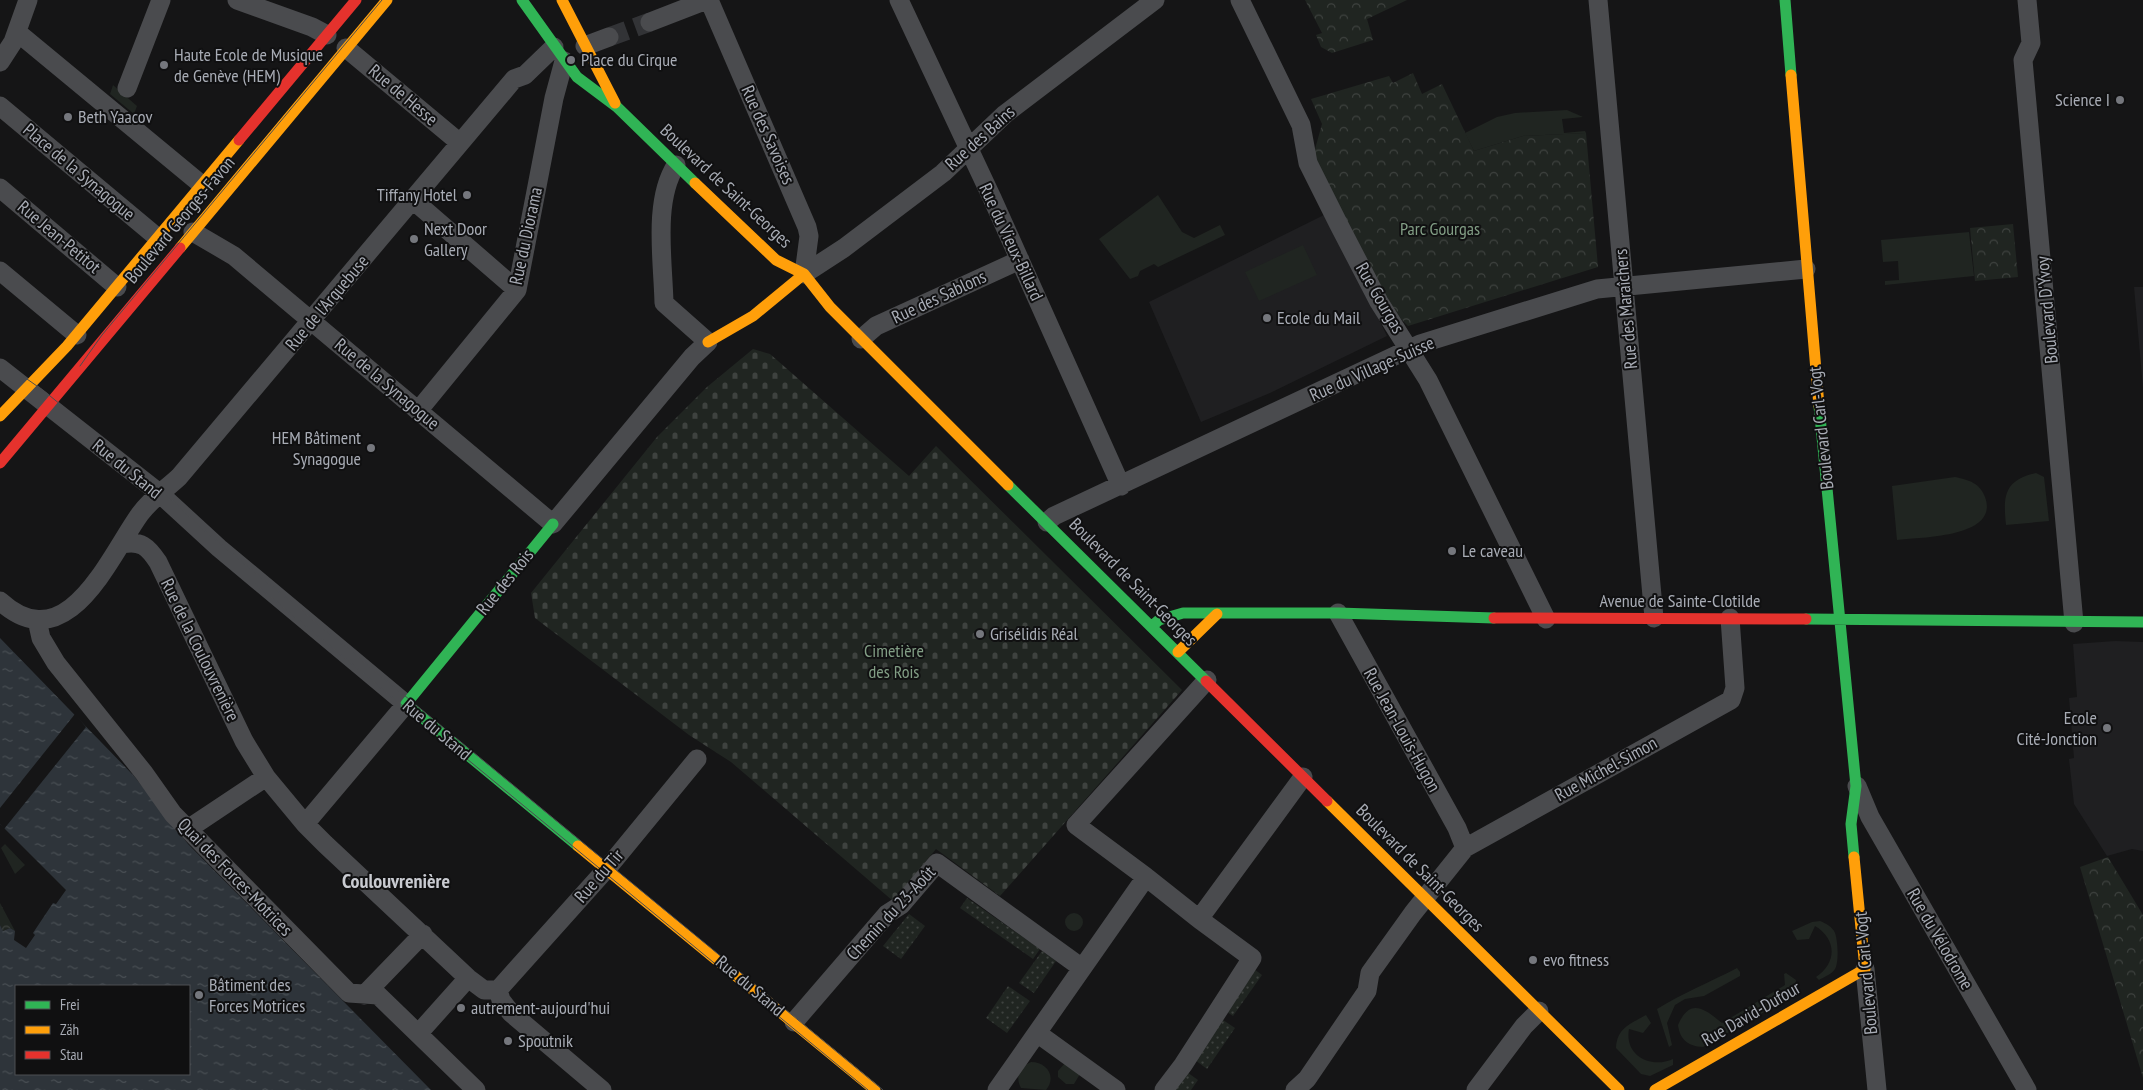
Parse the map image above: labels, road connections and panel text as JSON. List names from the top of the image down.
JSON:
{
  "streets": {
    "street": [
      "Rue de Hesse",
      "Rue des Savoises",
      "Rue des Bains",
      "Place de la Synagogue",
      "Boulevard de Saint-Georges",
      "Boulevard Georges-Favon",
      "Rue du Diorama",
      "Rue Jean-Petitot",
      "Rue du Vieux-Billard",
      "Rue des Sablons",
      "Rue Gourgas",
      "Rue de l'Arquebuse",
      "Rue des Maraîchers",
      "Boulevard D'Yvoy",
      "Rue du Village-Suisse",
      "Rue de la Synagogue",
      "Boulevard Carl-Vogt",
      "Rue du Stand",
      "Rue des Rois",
      "Avenue de Sainte-Clotilde",
      "Rue de la Coulouvrenière",
      "Rue Jean-Louis-Hugon",
      "Rue Michel-Simon",
      "Rue du Tir",
      "Quai des Forces-Motrices",
      "Chemin du 23-Août",
      "Rue du Vélodrome",
      "Rue David-Dufour"
    ]
  },
  "crossings": [
    ["Rue de Hesse", "Boulevard Georges-Favon"],
    ["Rue de Hesse", "Rue de l'Arquebuse"],
    ["Rue des Savoises", "Rue des Bains"],
    ["Rue des Savoises", "Boulevard de Saint-Georges"],
    ["Rue des Savoises", "Rue des Rois"],
    ["Rue des Bains", "Boulevard de Saint-Georges"],
    ["Rue des Bains", "Rue du Vieux-Billard"],
    ["Rue des Bains", "Rue des Rois"],
    ["Place de la Synagogue", "Boulevard Georges-Favon"],
    ["Boulevard de Saint-Georges", "Rue des Sablons"],
    ["Boulevard de Saint-Georges", "Rue du Village-Suisse"],
    ["Boulevard de Saint-Georges", "Rue des Rois"],
    ["Boulevard de Saint-Georges", "Avenue de Sainte-Clotilde"],
    ["Boulevard de Saint-Georges", "Rue Michel-Simon"],
    ["Boulevard Georges-Favon", "Rue Jean-Petitot"],
    ["Boulevard Georges-Favon", "Rue de la Synagogue"],
    ["Boulevard Georges-Favon", "Rue du Stand"],
    ["Rue du Diorama", "Rue de l'Arquebuse"],
    ["Rue du Diorama", "Rue de la Synagogue"],
    ["Rue du Vieux-Billard", "Rue des Sablons"],
    ["Rue du Vieux-Billard", "Rue du Village-Suisse"],
    ["Rue Gourgas", "Rue du Village-Suisse"],
    ["Rue Gourgas", "Avenue de Sainte-Clotilde"],
    ["Rue de l'Arquebuse", "Rue de la Synagogue"],
    ["Rue de l'Arquebuse", "Rue du Stand"],
    ["Rue de l'Arquebuse", "Rue de la Coulouvrenière"],
    ["Rue de l'Arquebuse", "Quai des Forces-Motrices"],
    ["Rue des Maraîchers", "Rue du Village-Suisse"],
    ["Rue des Maraîchers", "Avenue de Sainte-Clotilde"],
    ["Boulevard D'Yvoy", "Avenue de Sainte-Clotilde"],
    ["Rue du Village-Suisse", "Boulevard Carl-Vogt"],
    ["Rue de la Synagogue", "Rue des Rois"],
    ["Boulevard Carl-Vogt", "Avenue de Sainte-Clotilde"],
    ["Boulevard Carl-Vogt", "Rue du Vélodrome"],
    ["Boulevard Carl-Vogt", "Rue David-Dufour"],
    ["Rue du Stand", "Rue des Rois"],
    ["Rue du Stand", "Rue du Tir"],
    ["Rue du Stand", "Chemin du 23-Août"],
    ["Rue des Rois", "Rue de la Coulouvrenière"],
    ["Avenue de Sainte-Clotilde", "Rue Jean-Louis-Hugon"],
    ["Avenue de Sainte-Clotilde", "Rue Michel-Simon"],
    ["Rue de la Coulouvrenière", "Rue du Tir"],
    ["Rue Jean-Louis-Hugon", "Rue Michel-Simon"]
  ],
  "districts": ["Coulouvrenière"],
  "parks": ["Parc Gourgas", "Cimetière des Rois"],
  "places": [
    "Place du Cirque",
    "Haute Ecole de Musique de Genève (HEM)",
    "Science I",
    "Beth Yaacov",
    "Tiffany Hotel",
    "Next Door Gallery",
    "Ecole du Mail",
    "HEM Bâtiment Synagogue",
    "Le caveau",
    "Grisélidis Réal",
    "Ecole Cité-Jonction",
    "evo fitness",
    "Bâtiment des Forces Motrices",
    "autrement-aujourd'hui",
    "Spoutnik"
  ],
  "legend": ["Frei", "Zäh", "Stau"]
}
